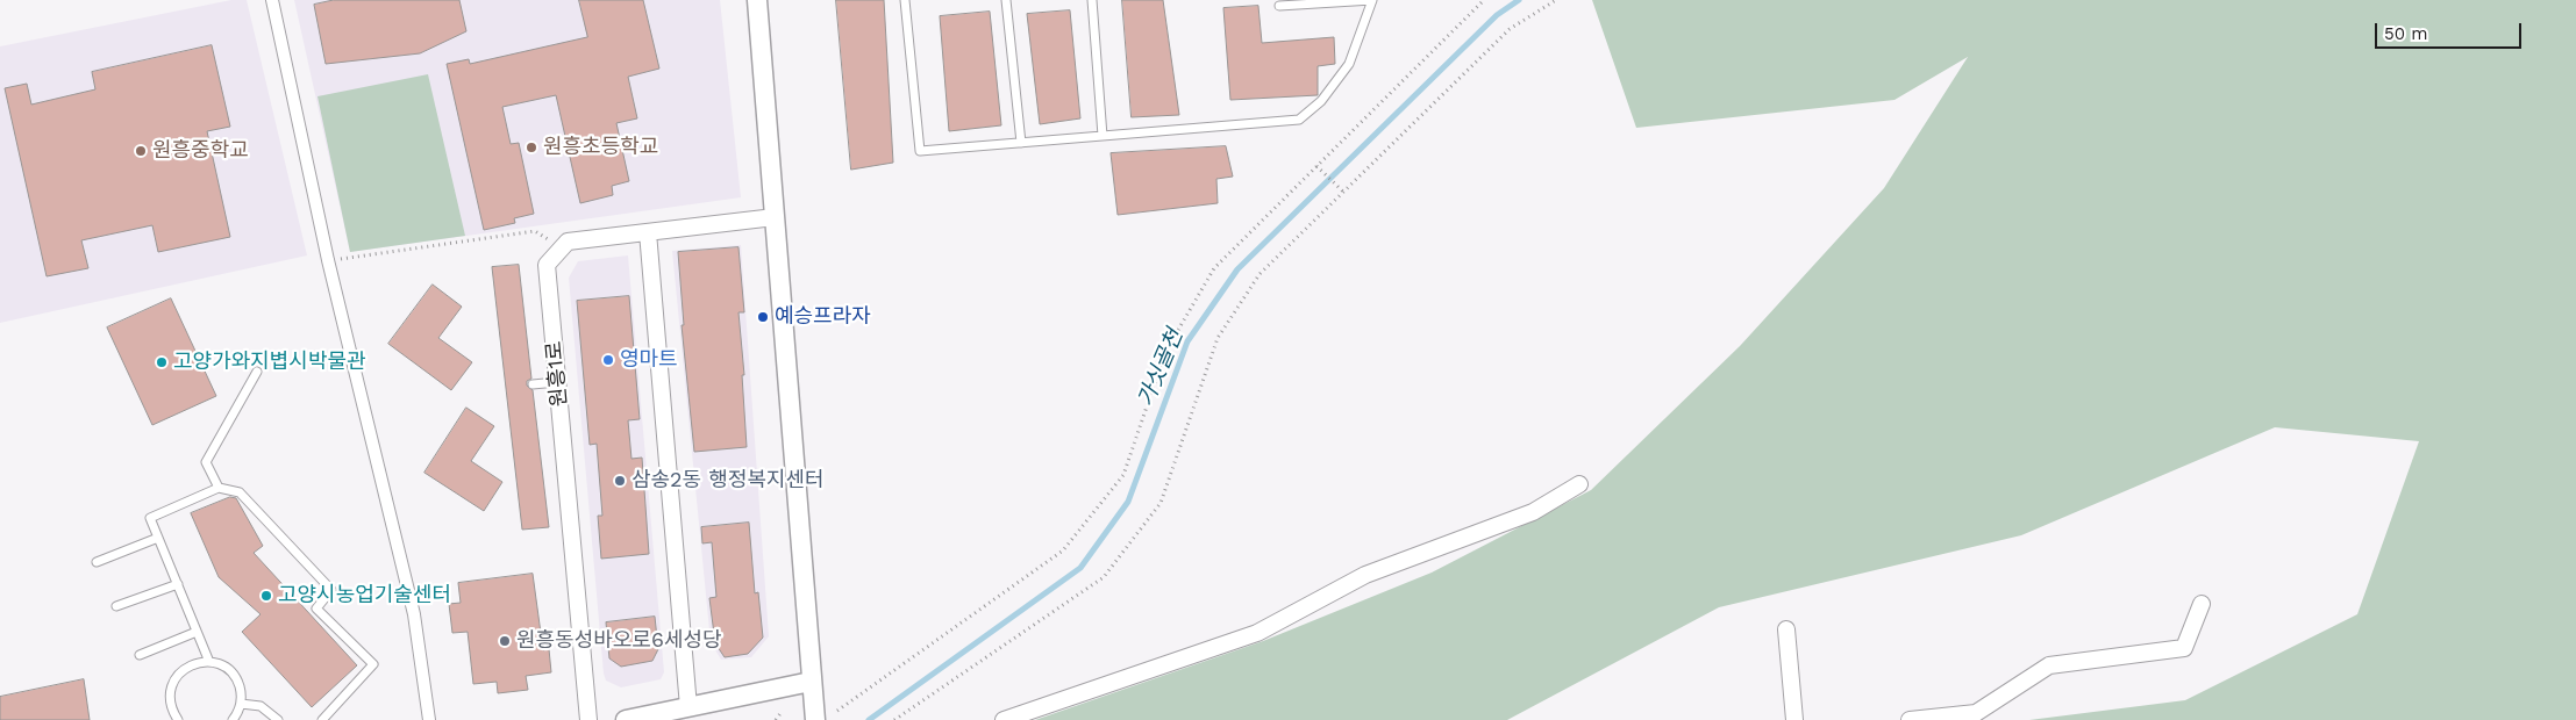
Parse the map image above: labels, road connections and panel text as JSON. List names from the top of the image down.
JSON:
{
  "streets": {
    "street": ["원흥1로"]
  },
  "water": ["가싯골천"],
  "places": [
    "원흥초등학교",
    "원흥중학교",
    "예승프라자",
    "영마트",
    "고양가와지볍시박물관",
    "삼송2동 행정복지센터",
    "고양시농업기술센터",
    "원흥동성바오로6세성당"
  ],
  "scale_bar": "50 m"
}
